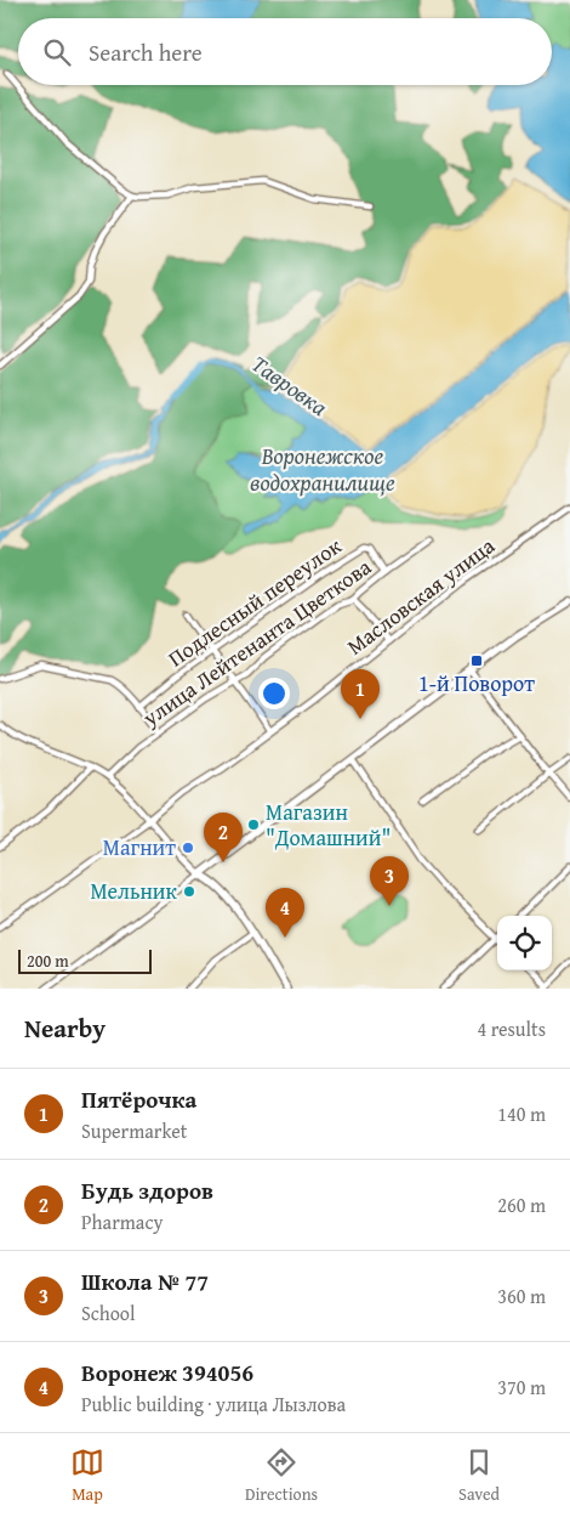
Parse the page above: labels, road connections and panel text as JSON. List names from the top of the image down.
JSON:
{
  "streets": {
    "street": ["Масловская улица", "Подлесный переулок", "улица Лейтенанта Цветкова"]
  },
  "crossings": [
    ["Подлесный переулок", "улица Лейтенанта Цветкова"]
  ],
  "water": ["Тавровка", "Воронежское водохранилище"],
  "places": {
    "transit": ["1-й Поворот"],
    "other": ["Магазин \"Домашний\"", "Магнит", "Мельник"]
  },
  "scale_bar": "200 m",
  "page": {
    "search": "Search here",
    "pins": [
      "1",
      "2",
      "3",
      "4"
    ],
    "scale": "200 m",
    "heading": ["Nearby", "4 results"],
    "list": [
      {
        "mark": "1",
        "name": "Пятёрочка",
        "note": "Supermarket",
        "value": "140 m"
      },
      {
        "mark": "2",
        "name": "Будь здоров",
        "note": "Pharmacy",
        "value": "260 m"
      },
      {
        "mark": "3",
        "name": "Школа № 77",
        "note": "School",
        "value": "360 m"
      },
      {
        "mark": "4",
        "name": "Воронеж 394056",
        "note": "Public building · улица Лызлова",
        "value": "370 m"
      }
    ],
    "nav": ["Map", "Directions", "Saved"]
  }
}
